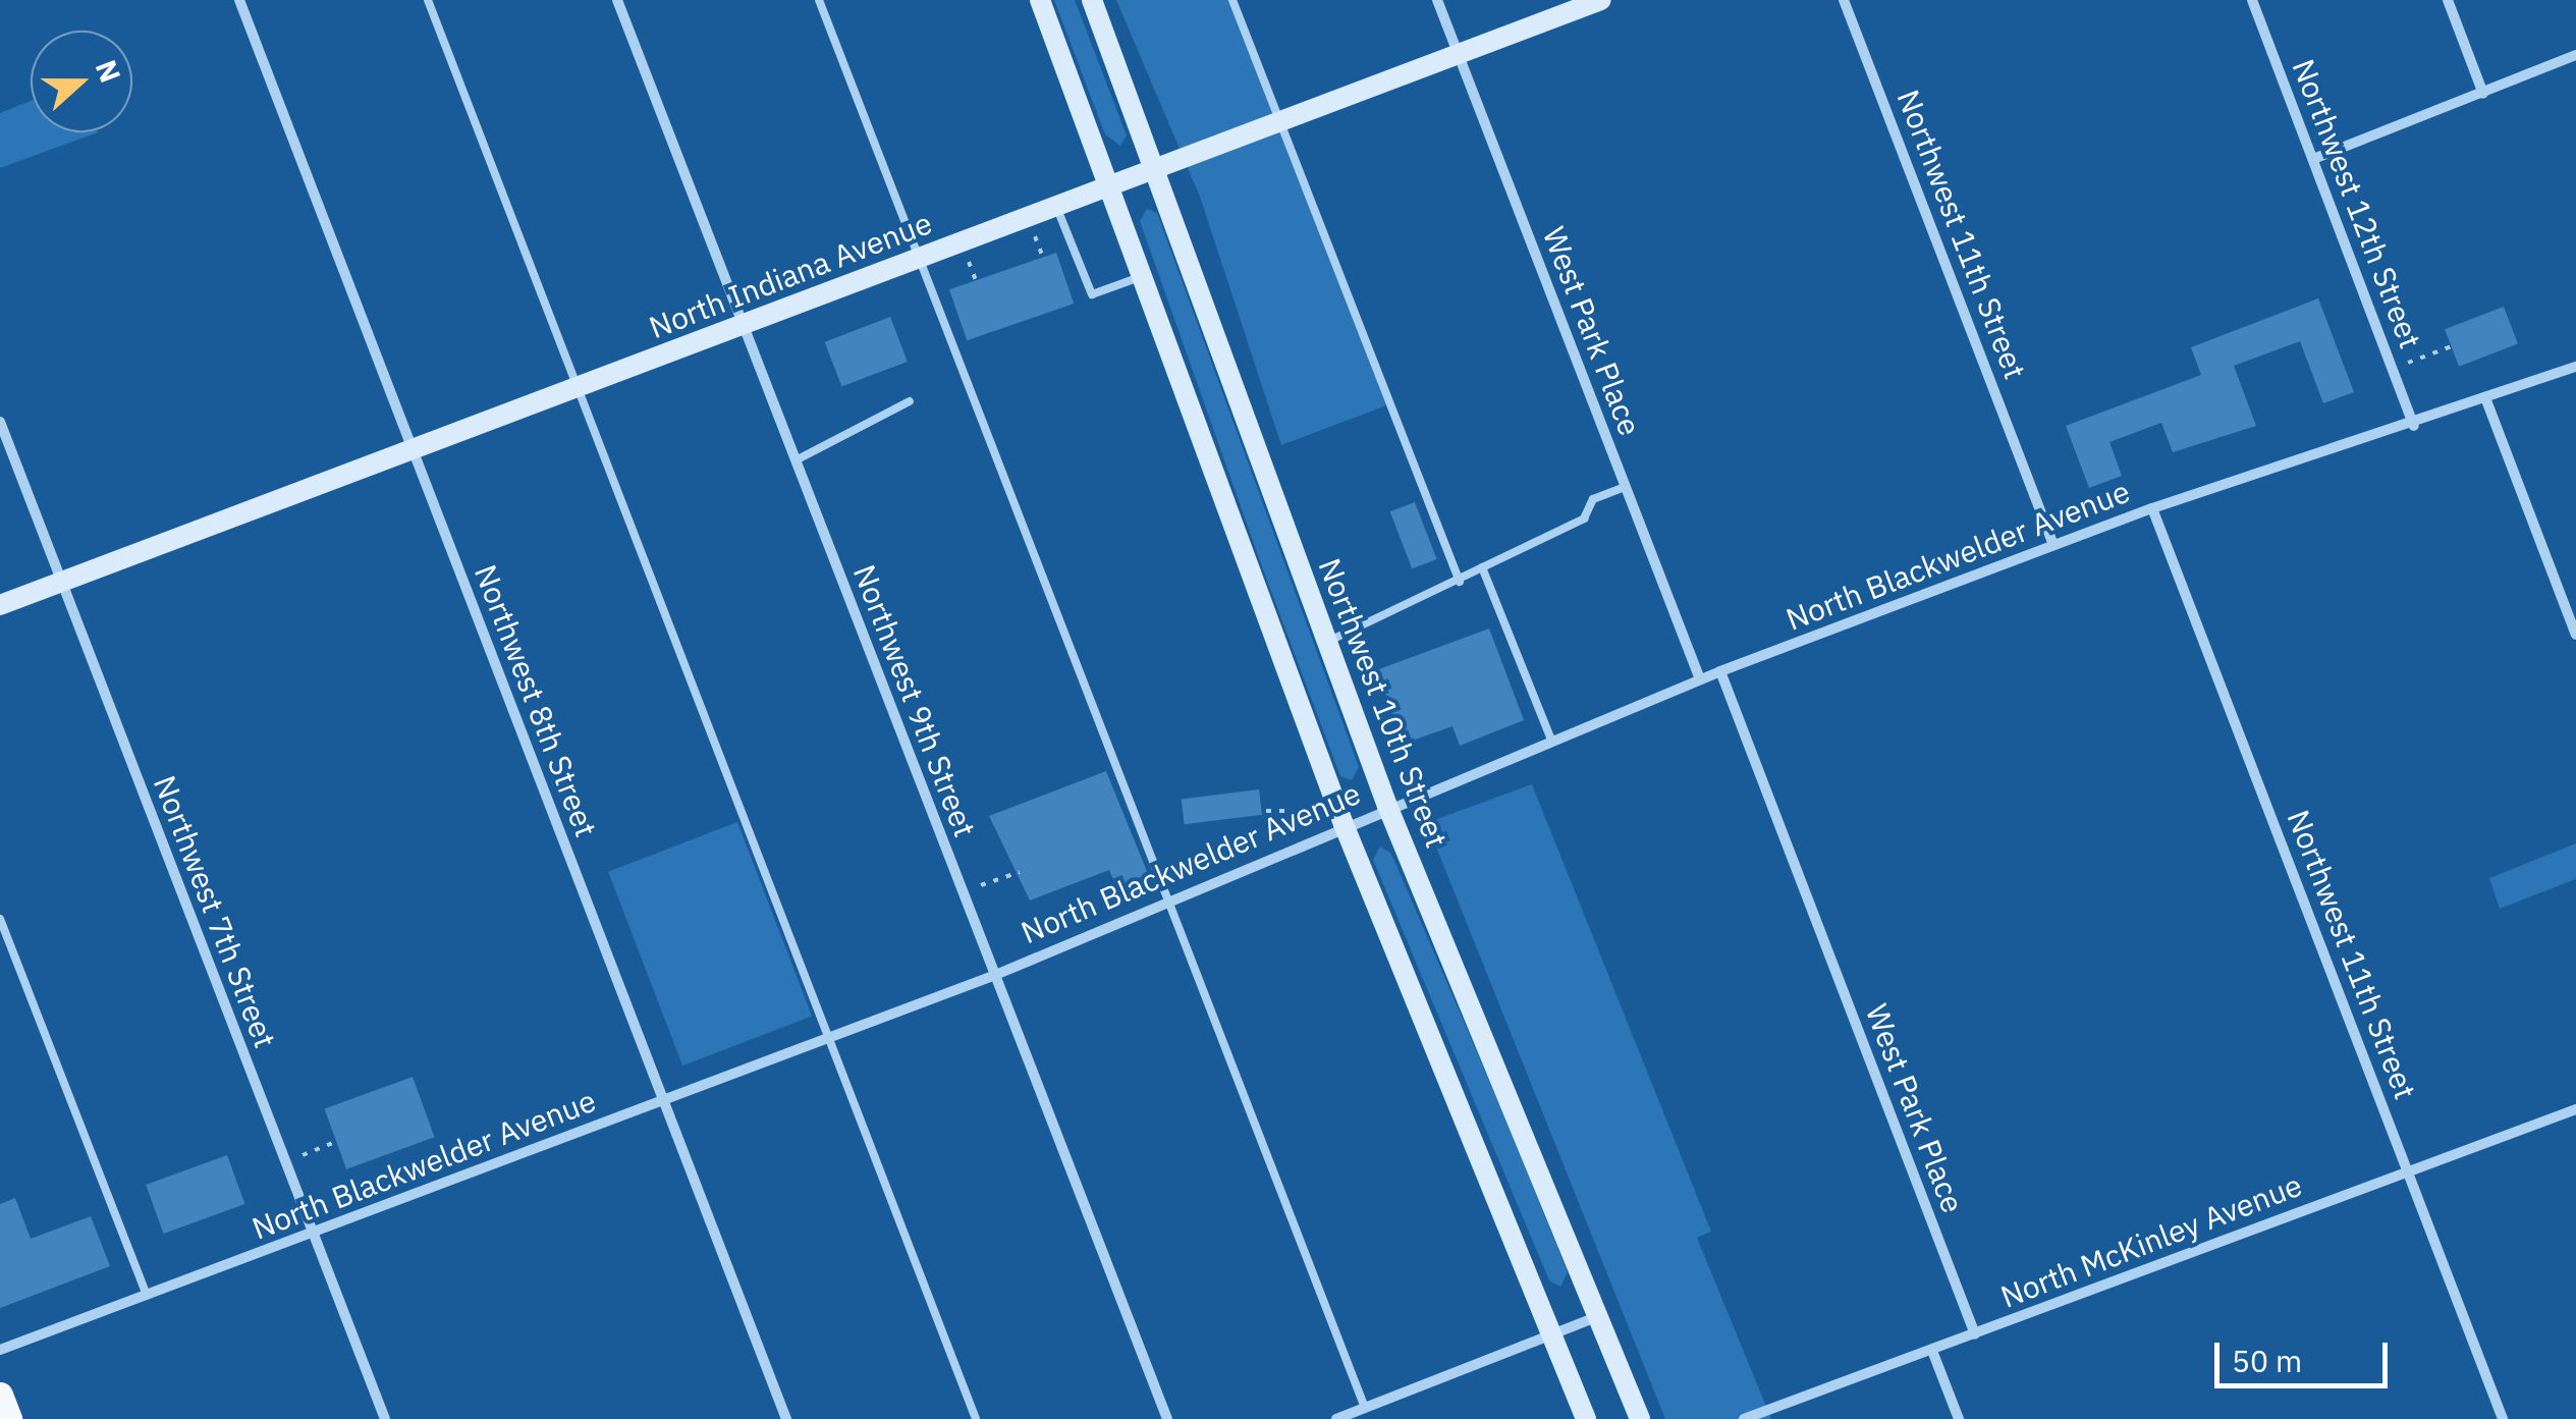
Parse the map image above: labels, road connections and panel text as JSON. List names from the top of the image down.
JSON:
{
  "streets": {
    "main road": ["North Indiana Avenue", "Northwest 10th Street"],
    "street": [
      "Northwest 12th Street",
      "Northwest 11th Street",
      "West Park Place",
      "North Blackwelder Avenue",
      "Northwest 8th Street",
      "Northwest 9th Street",
      "Northwest 7th Street",
      "North McKinley Avenue"
    ]
  },
  "crossings": [
    ["Northwest 12th Street", "North Blackwelder Avenue"],
    ["Northwest 11th Street", "North Blackwelder Avenue"],
    ["Northwest 11th Street", "North McKinley Avenue"],
    ["North Indiana Avenue", "West Park Place"],
    ["North Indiana Avenue", "Northwest 8th Street"],
    ["North Indiana Avenue", "Northwest 9th Street"],
    ["North Indiana Avenue", "Northwest 10th Street"],
    ["North Indiana Avenue", "Northwest 7th Street"],
    ["West Park Place", "North Blackwelder Avenue"],
    ["West Park Place", "North McKinley Avenue"],
    ["North Blackwelder Avenue", "Northwest 8th Street"],
    ["North Blackwelder Avenue", "Northwest 9th Street"],
    ["North Blackwelder Avenue", "Northwest 10th Street"],
    ["North Blackwelder Avenue", "Northwest 7th Street"]
  ],
  "scale_bar": "50 m",
  "north": "right"
}
